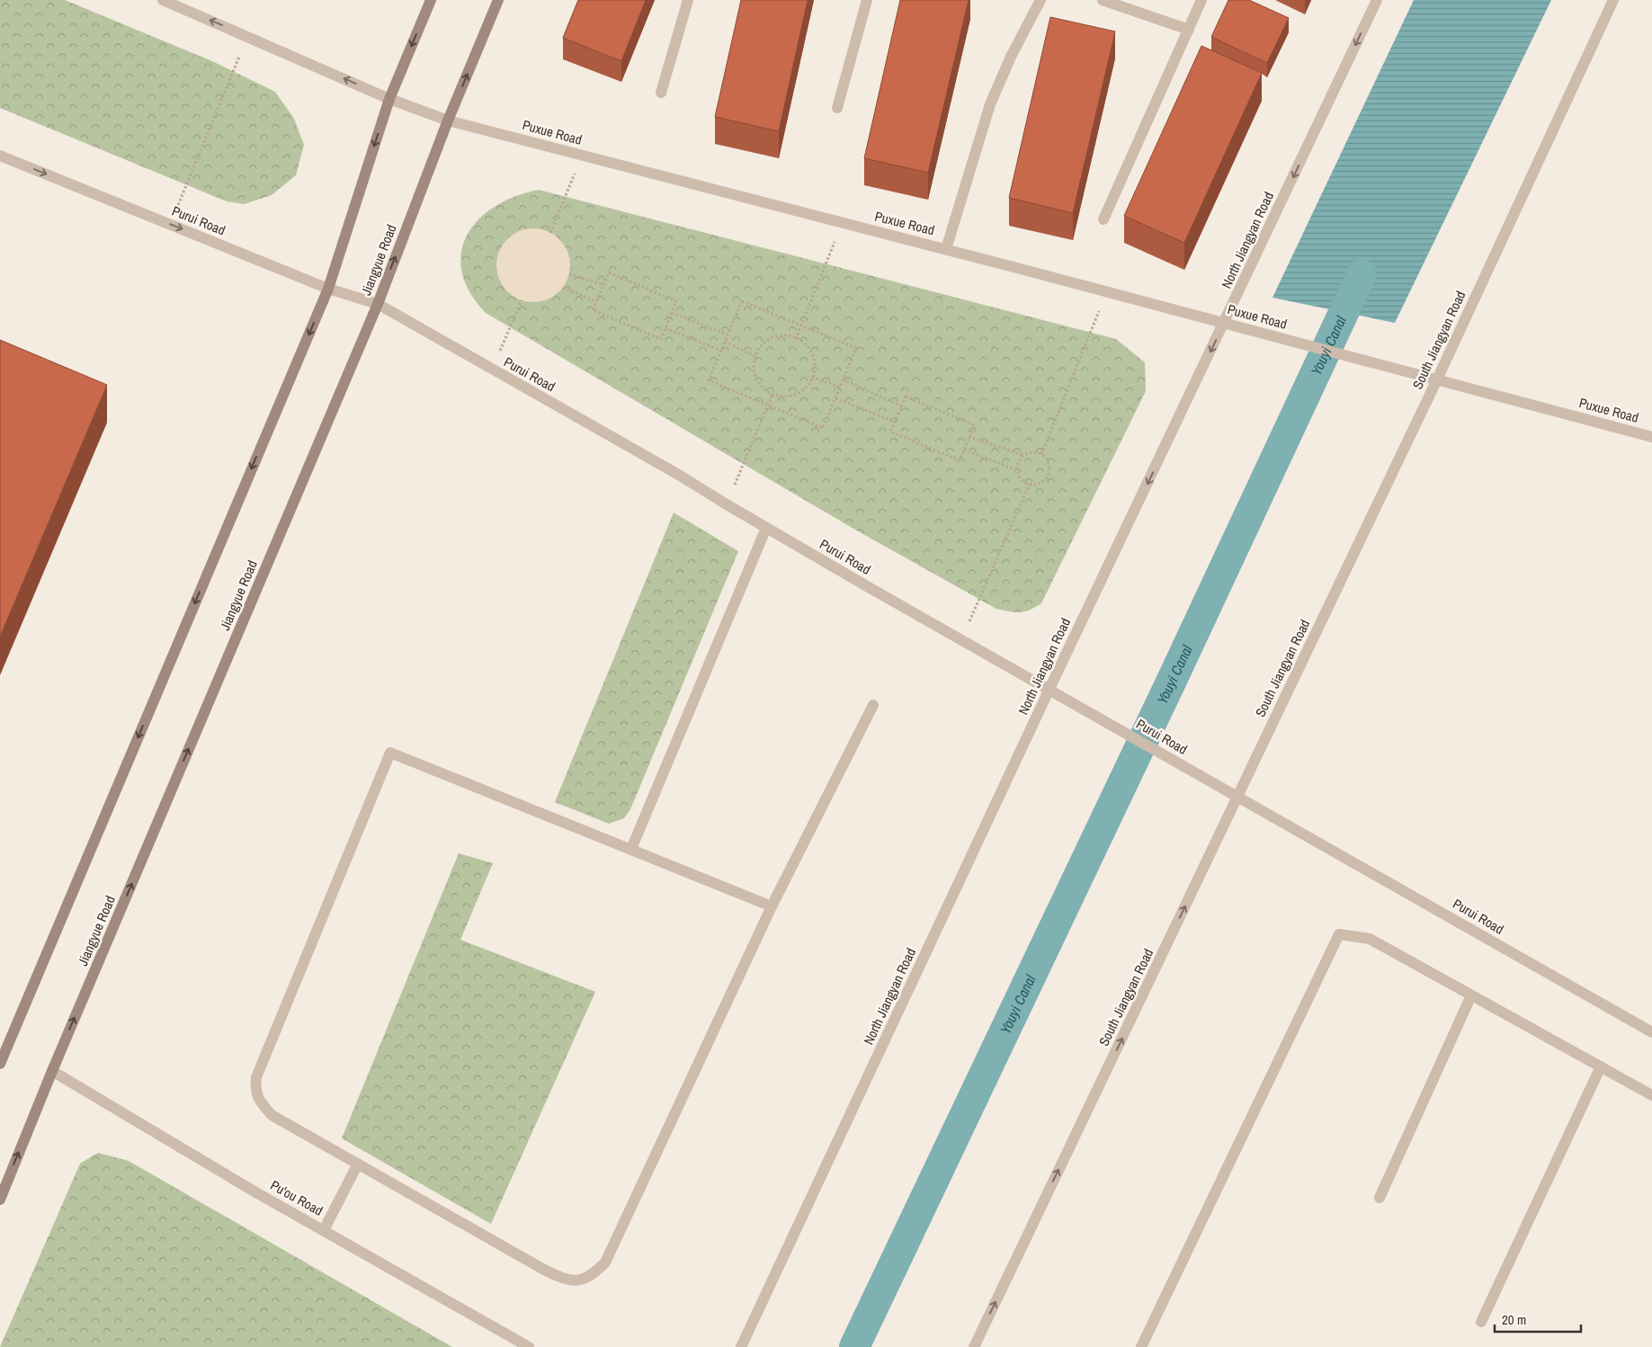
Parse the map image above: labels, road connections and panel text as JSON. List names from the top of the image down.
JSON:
{
  "streets": {
    "street": [
      "Puxue Road",
      "Purui Road",
      "North Jiangyan Road",
      "Jiangyue Road",
      "South Jiangyan Road",
      "Pu'ou Road"
    ]
  },
  "crossings": [
    ["Puxue Road", "North Jiangyan Road"],
    ["Puxue Road", "Jiangyue Road"],
    ["Puxue Road", "South Jiangyan Road"],
    ["Purui Road", "North Jiangyan Road"],
    ["Purui Road", "Jiangyue Road"],
    ["Purui Road", "South Jiangyan Road"],
    ["Jiangyue Road", "Pu'ou Road"]
  ],
  "one_way": ["North Jiangyan Road", "South Jiangyan Road"],
  "water": ["Youyi Canal"],
  "scale_bar": "20 m"
}
